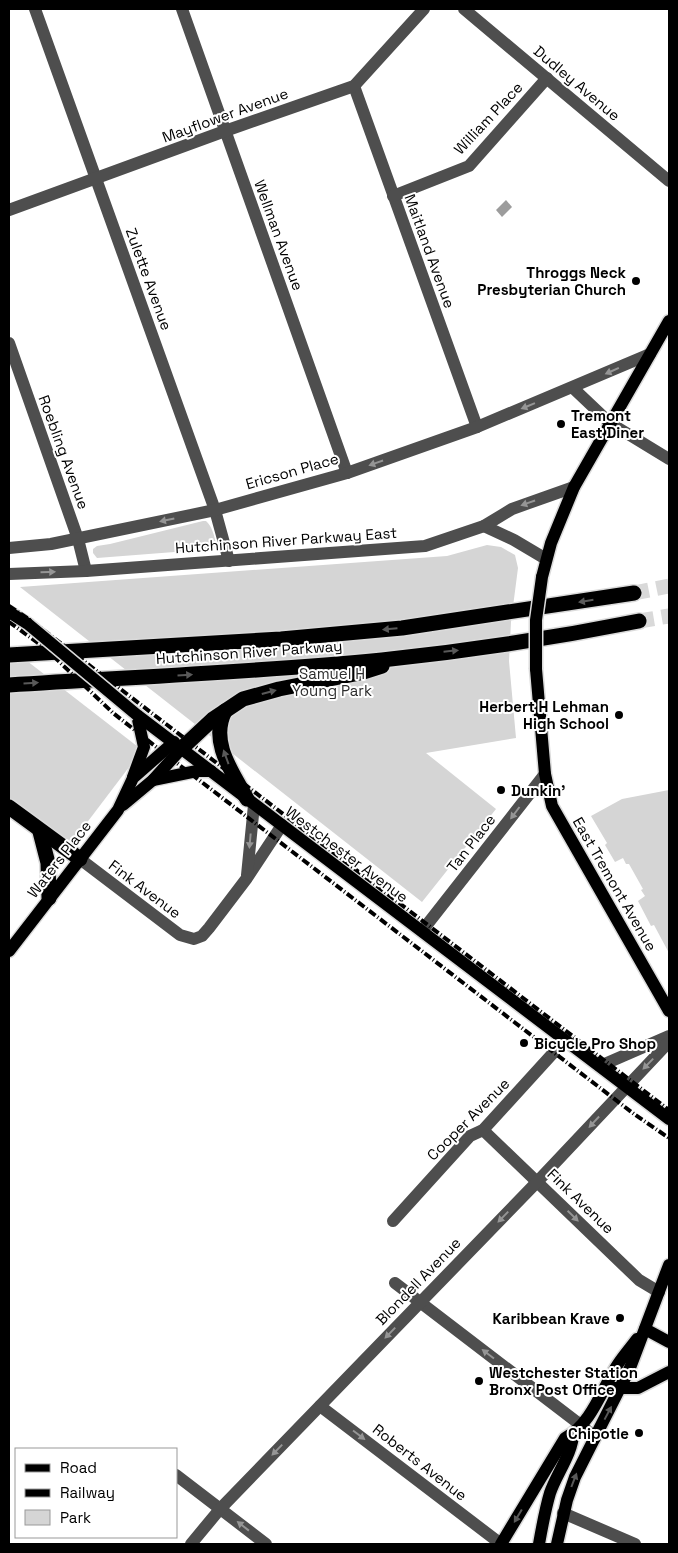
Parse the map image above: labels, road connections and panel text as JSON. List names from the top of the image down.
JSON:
{
  "streets": {
    "highway": ["Hutchinson River Parkway"],
    "main road": ["Westchester Avenue", "Waters Place", "East Tremont Avenue"],
    "street": [
      "Dudley Avenue",
      "Mayflower Avenue",
      "William Place",
      "Wellman Avenue",
      "Maitland Avenue",
      "Zulette Avenue",
      "Roebling Avenue",
      "Ericson Place",
      "Hutchinson River Parkway East",
      "Tan Place",
      "Fink Avenue",
      "Cooper Avenue",
      "Blondell Avenue",
      "Roberts Avenue"
    ]
  },
  "crossings": [
    ["Dudley Avenue", "William Place"],
    ["Mayflower Avenue", "Wellman Avenue"],
    ["Mayflower Avenue", "Maitland Avenue"],
    ["Mayflower Avenue", "Zulette Avenue"],
    ["William Place", "Maitland Avenue"],
    ["Wellman Avenue", "Ericson Place"],
    ["Maitland Avenue", "Ericson Place"],
    ["Zulette Avenue", "Ericson Place"],
    ["Zulette Avenue", "Hutchinson River Parkway East"],
    ["Roebling Avenue", "Ericson Place"],
    ["Roebling Avenue", "Hutchinson River Parkway East"],
    ["Ericson Place", "East Tremont Avenue"],
    ["Hutchinson River Parkway East", "East Tremont Avenue"],
    ["Tan Place", "Westchester Avenue"],
    ["Tan Place", "East Tremont Avenue"],
    ["Westchester Avenue", "Waters Place"],
    ["Westchester Avenue", "Fink Avenue"],
    ["Westchester Avenue", "Cooper Avenue"],
    ["Westchester Avenue", "Blondell Avenue"],
    ["Waters Place", "Fink Avenue"],
    ["Fink Avenue", "Cooper Avenue"],
    ["Fink Avenue", "Blondell Avenue"],
    ["Blondell Avenue", "Roberts Avenue"]
  ],
  "one_way": [
    "Ericson Place",
    "Tan Place",
    "Fink Avenue",
    "Blondell Avenue",
    "Roberts Avenue"
  ],
  "parks": ["Samuel H Young Park"],
  "places": [
    "Throggs Neck Presbyterian Church",
    "Tremont East Diner",
    "Herbert H Lehman High School",
    "Dunkin'",
    "Bicycle Pro Shop",
    "Karibbean Krave",
    "Westchester Station Bronx Post Office",
    "Chipotle"
  ],
  "legend": ["Road", "Railway", "Park"]
}
